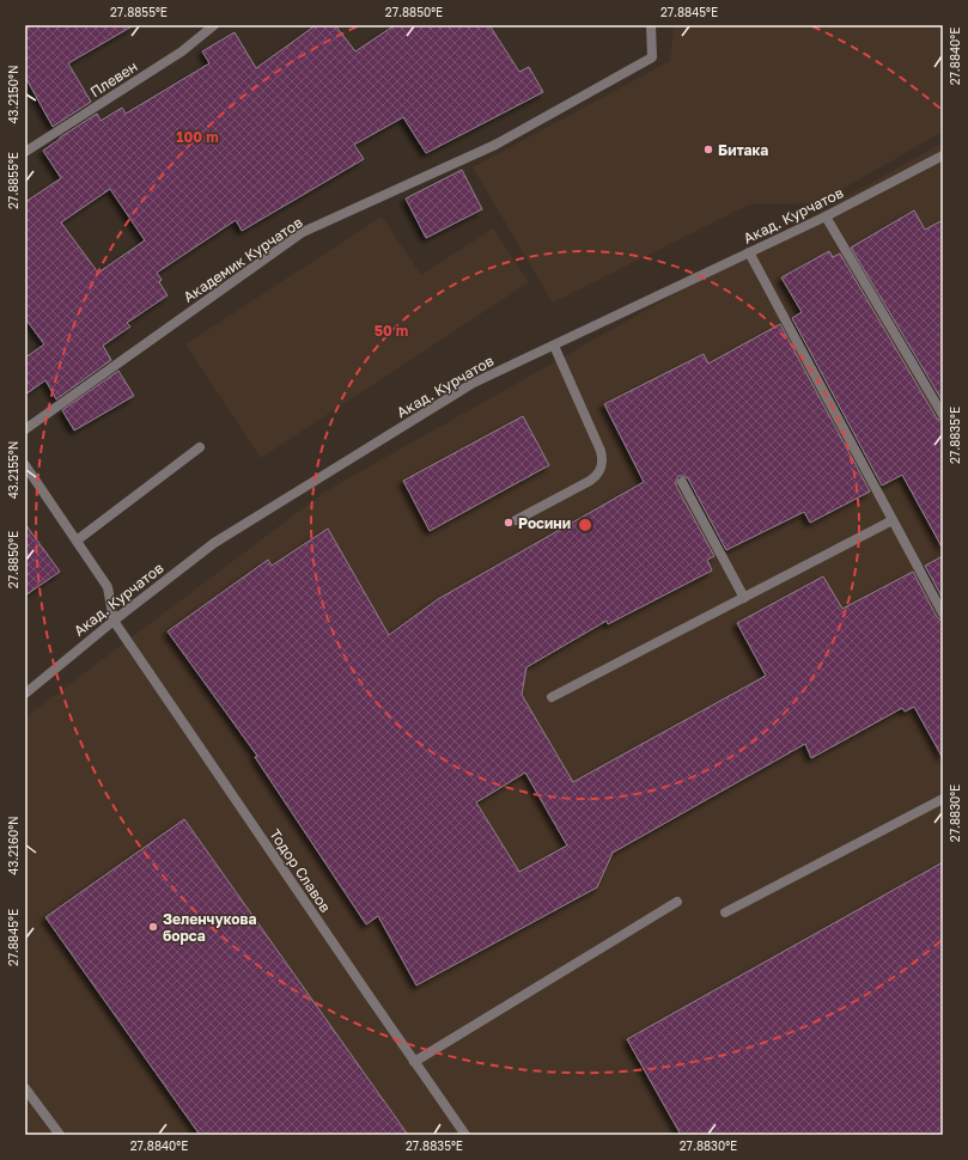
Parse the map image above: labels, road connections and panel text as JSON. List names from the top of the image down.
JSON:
{
  "streets": {
    "street": [
      "Плевен",
      "Акад. Курчатов",
      "Академик Курчатов",
      "Тодор Славов"
    ]
  },
  "crossings": [
    ["Акад. Курчатов", "Тодор Славов"]
  ],
  "places": ["Битака", "Росини", "Зеленчукова борса"],
  "coordinates": [
    "27.8855°E",
    "27.8850°E",
    "27.8845°E",
    "27.8840°E",
    "43.2150°N",
    "27.8835°E",
    "43.2155°N",
    "27.8830°E",
    "43.2160°N"
  ],
  "rings": ["100 m", "50 m"]
}
